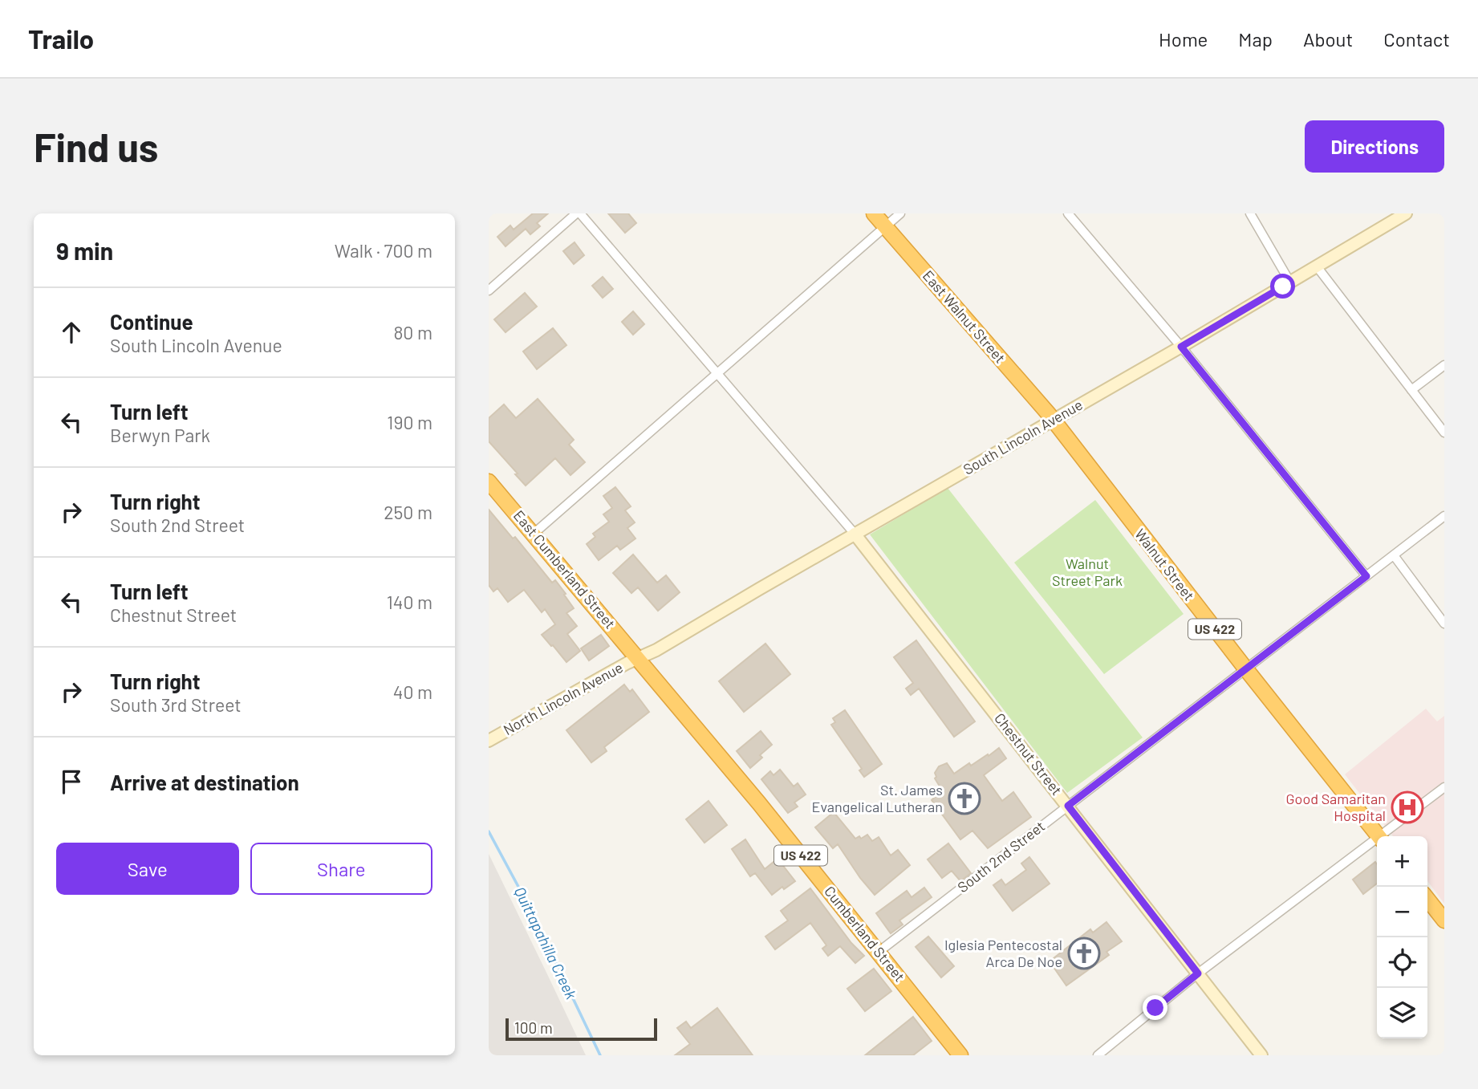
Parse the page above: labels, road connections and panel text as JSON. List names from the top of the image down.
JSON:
{
  "streets": {
    "highway": [
      "East Walnut Street",
      "Walnut Street",
      "East Cumberland Street",
      "US 422",
      "Cumberland Street"
    ],
    "main road": ["South Lincoln Avenue", "North Lincoln Avenue", "Chestnut Street"],
    "street": ["South 2nd Street"]
  },
  "crossings": [
    ["East Walnut Street", "South Lincoln Avenue"],
    ["East Walnut Street", "Walnut Street"],
    ["South Lincoln Avenue", "Walnut Street"],
    ["South Lincoln Avenue", "East Cumberland Street"],
    ["South Lincoln Avenue", "North Lincoln Avenue"],
    ["South Lincoln Avenue", "Chestnut Street"],
    ["South Lincoln Avenue", "Cumberland Street"],
    ["Walnut Street", "South 2nd Street"],
    ["East Cumberland Street", "North Lincoln Avenue"],
    ["East Cumberland Street", "Cumberland Street"],
    ["North Lincoln Avenue", "Cumberland Street"],
    ["Chestnut Street", "South 2nd Street"],
    ["South 2nd Street", "Cumberland Street"]
  ],
  "water": ["Quittapahilla Creek"],
  "parks": ["Walnut Street Park"],
  "places": {
    "church": ["St. James Evangelical Lutheran", "Iglesia Pentecostal Arca De Noe"],
    "hospital": ["Good Samaritan Hospital"]
  },
  "scale_bar": "100 m",
  "page": {
    "header": "Trailo",
    "nav": [
      "Home",
      "Map",
      "About",
      "Contact"
    ],
    "buttons": [
      "Directions",
      ["Save", "Share"]
    ],
    "title": "Find us",
    "heading": ["9 min", "Walk · 700 m"],
    "list": [
      ["Continue", "South Lincoln Avenue", "80 m"],
      ["Turn left", "Berwyn Park", "190 m"],
      ["Turn right", "South 2nd Street", "250 m"],
      ["Turn left", "Chestnut Street", "140 m"],
      ["Turn right", "South 3rd Street", "40 m"],
      "Arrive at destination"
    ],
    "map_buttons": ["+", "−"],
    "scale": "100 m"
  }
}
